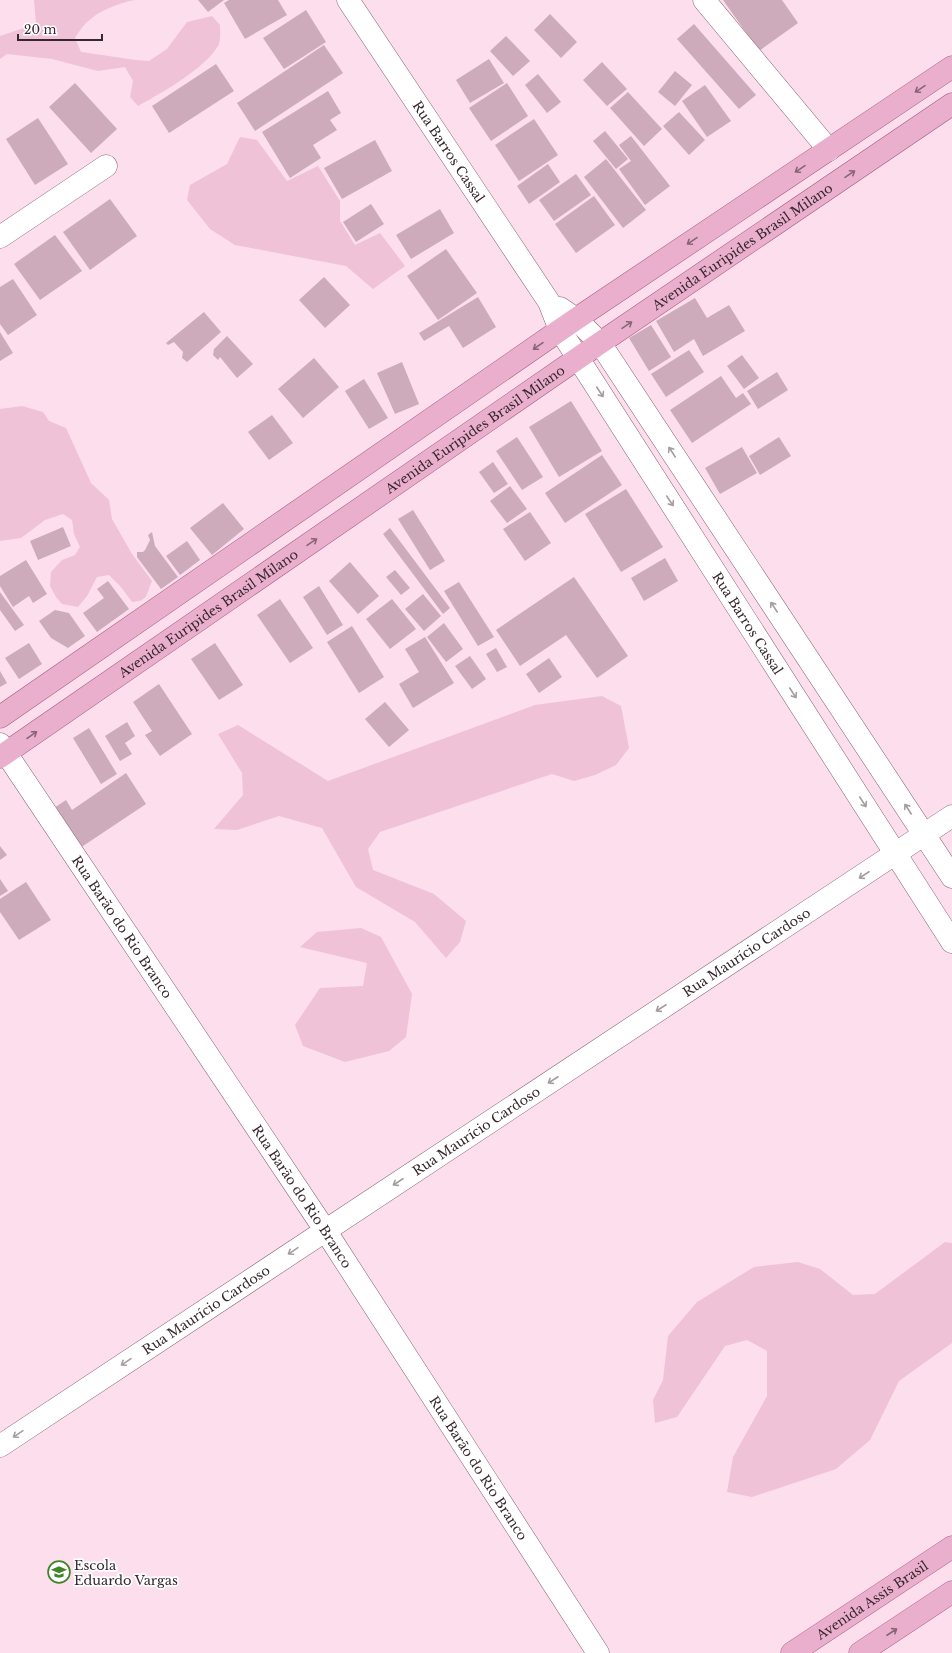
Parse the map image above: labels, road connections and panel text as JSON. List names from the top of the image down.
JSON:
{
  "streets": {
    "main road": ["Avenida Euripides Brasil Milano", "Avenida Assis Brasil"],
    "street": ["Rua Barros Cassal", "Rua Barão do Rio Branco", "Rua Maurício Cardoso"]
  },
  "crossings": [
    ["Rua Barros Cassal", "Avenida Euripides Brasil Milano"],
    ["Rua Barros Cassal", "Rua Maurício Cardoso"],
    ["Avenida Euripides Brasil Milano", "Rua Barão do Rio Branco"],
    ["Rua Barão do Rio Branco", "Rua Maurício Cardoso"]
  ],
  "one_way": ["Rua Maurício Cardoso"],
  "places": {
    "school or university": ["Escola Eduardo Vargas"]
  },
  "scale_bar": "20 m"
}
